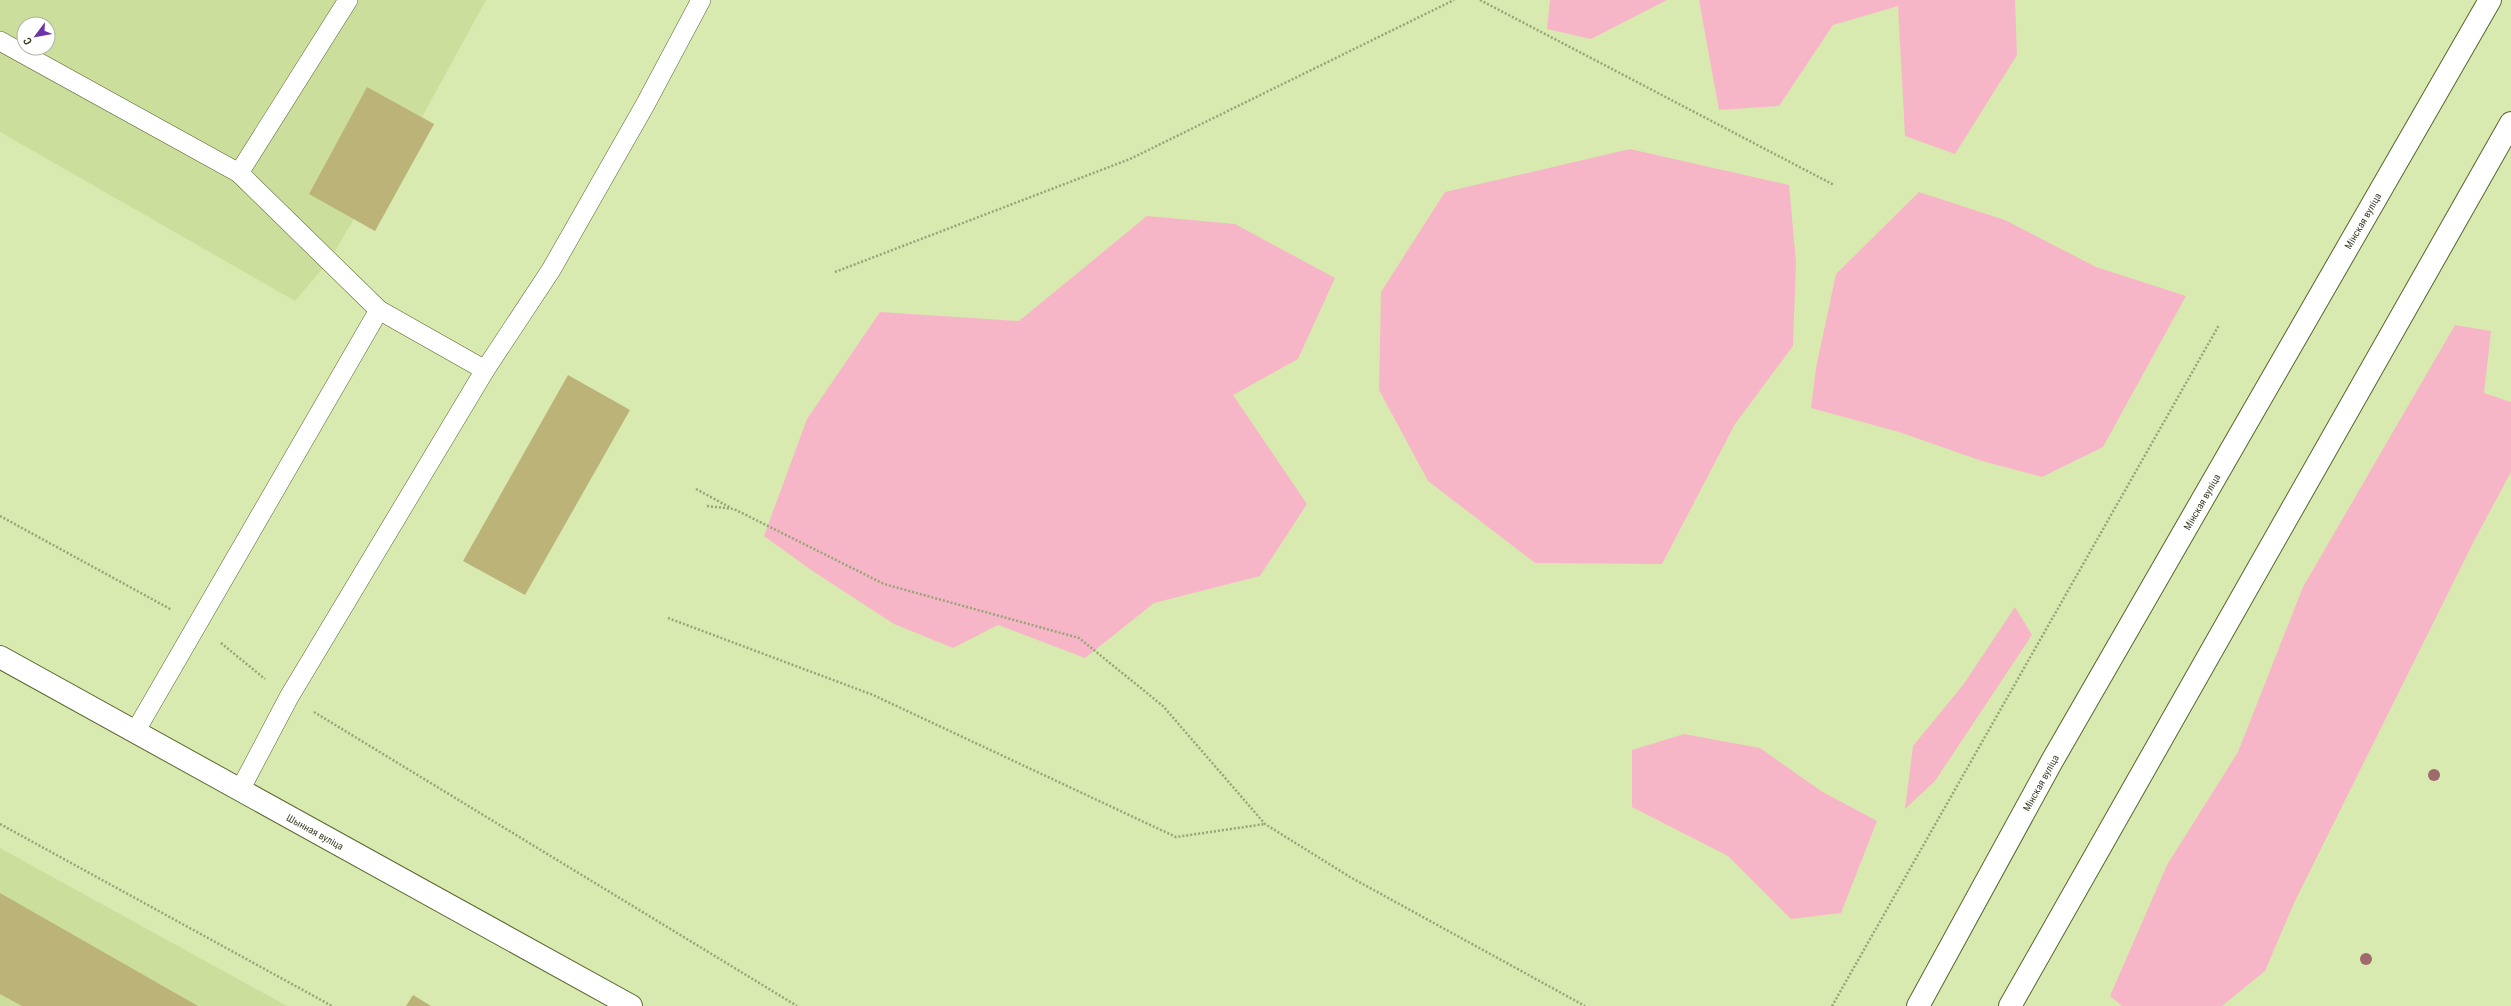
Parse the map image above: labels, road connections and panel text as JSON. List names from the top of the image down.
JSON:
{
  "streets": {
    "main road": ["Мінская вуліца", "Шынная вуліца"]
  },
  "north": "bottom left"
}
